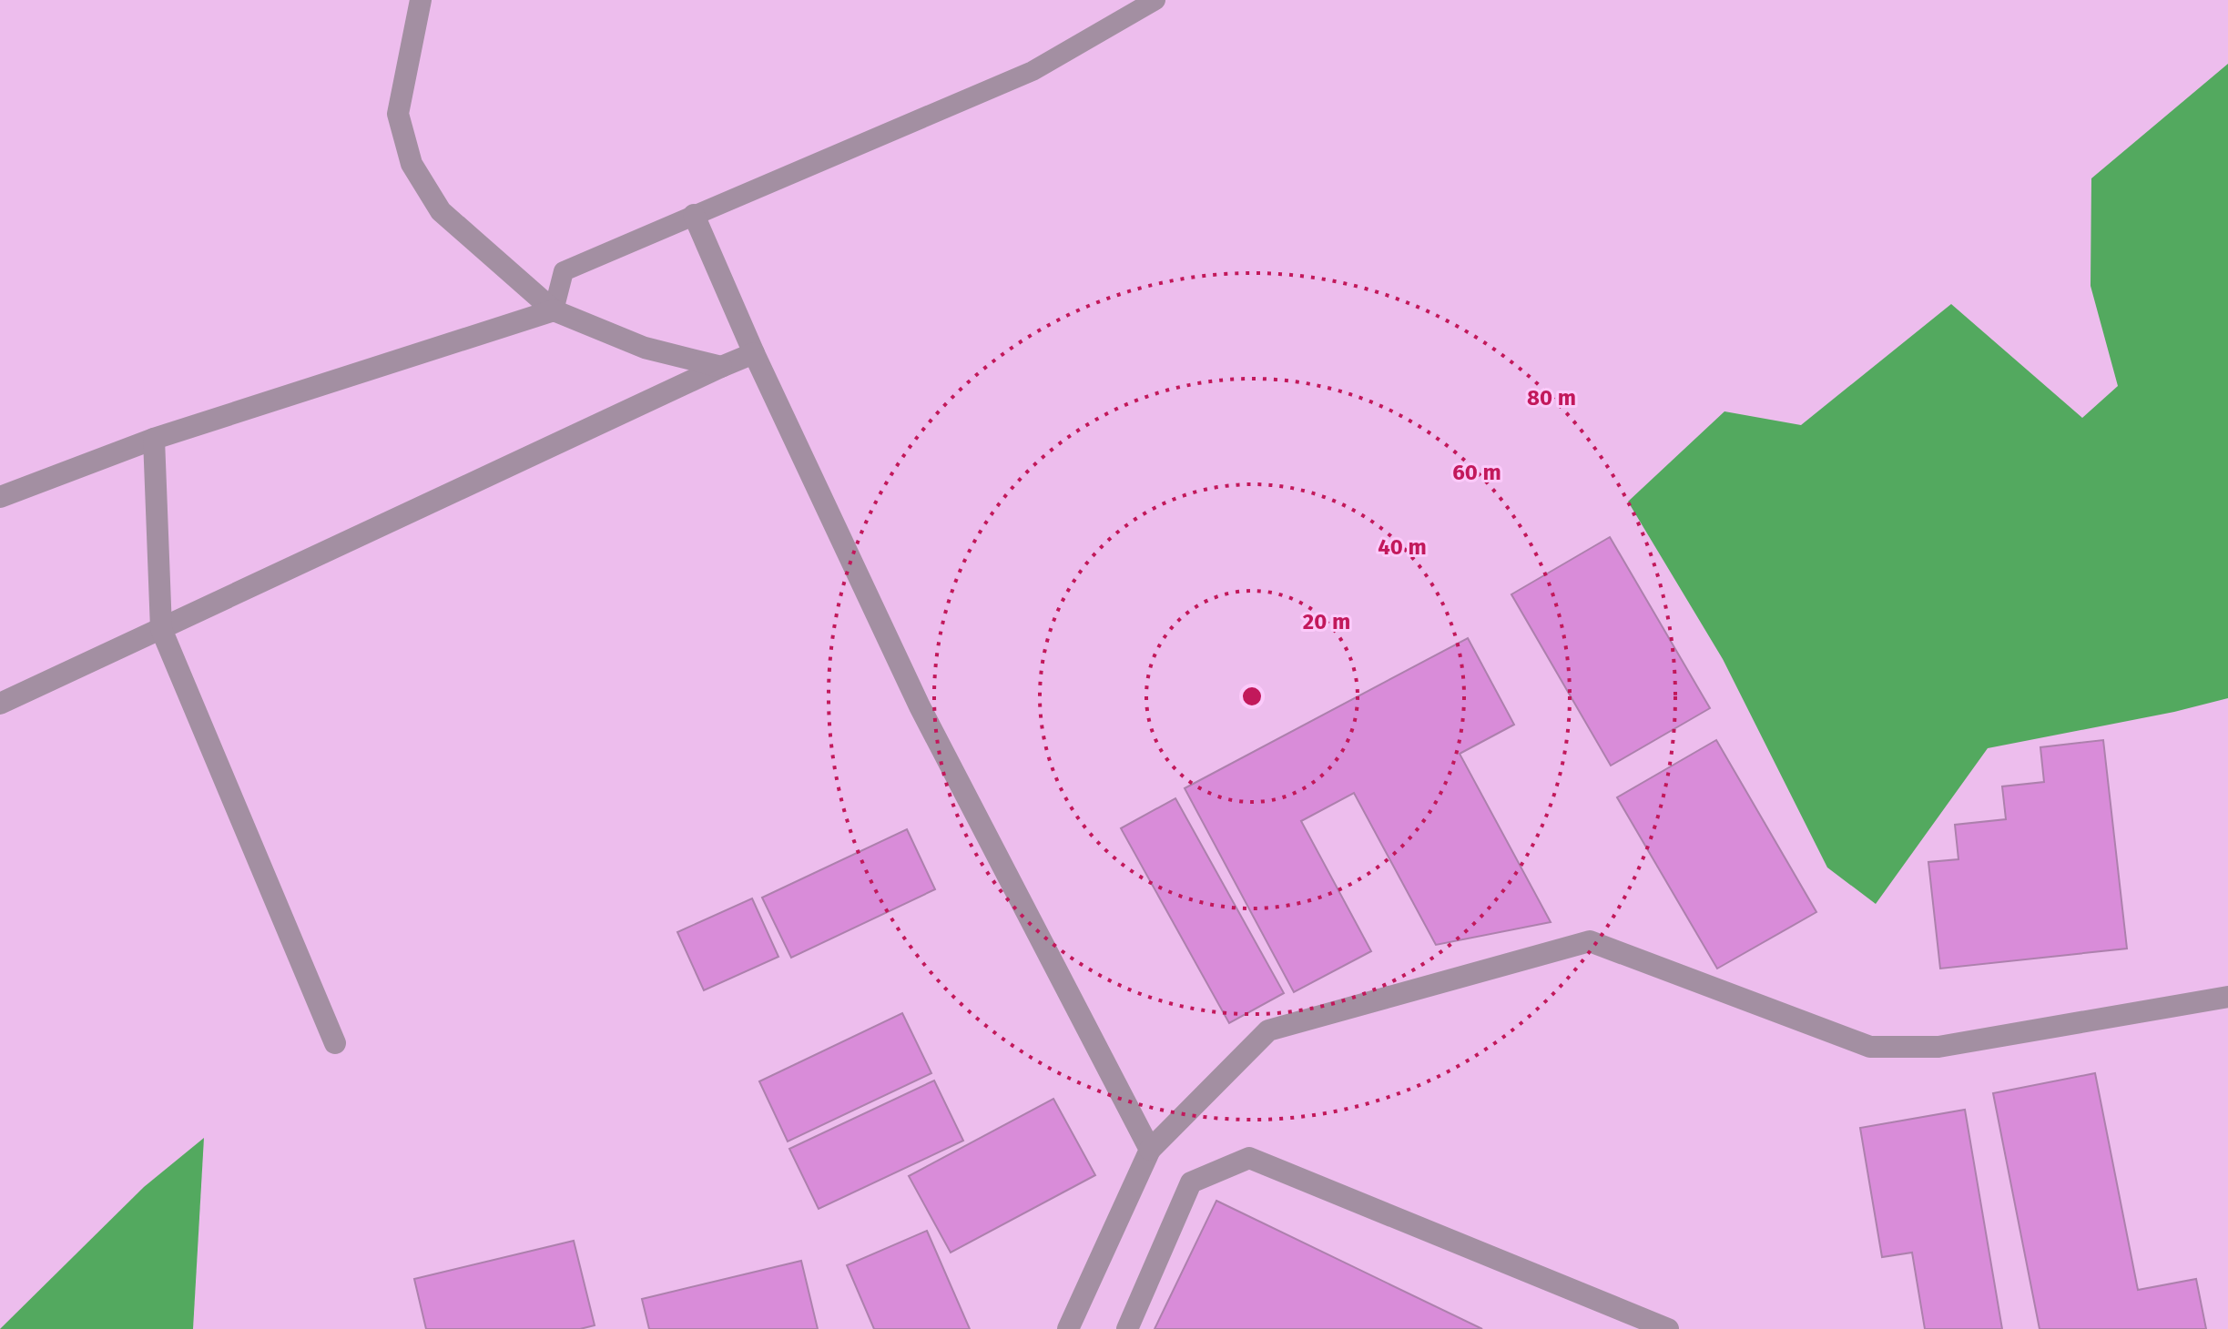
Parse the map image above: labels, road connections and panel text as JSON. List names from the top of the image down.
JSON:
{
  "rings": [
    "80 m",
    "60 m",
    "40 m",
    "20 m"
  ]
}
